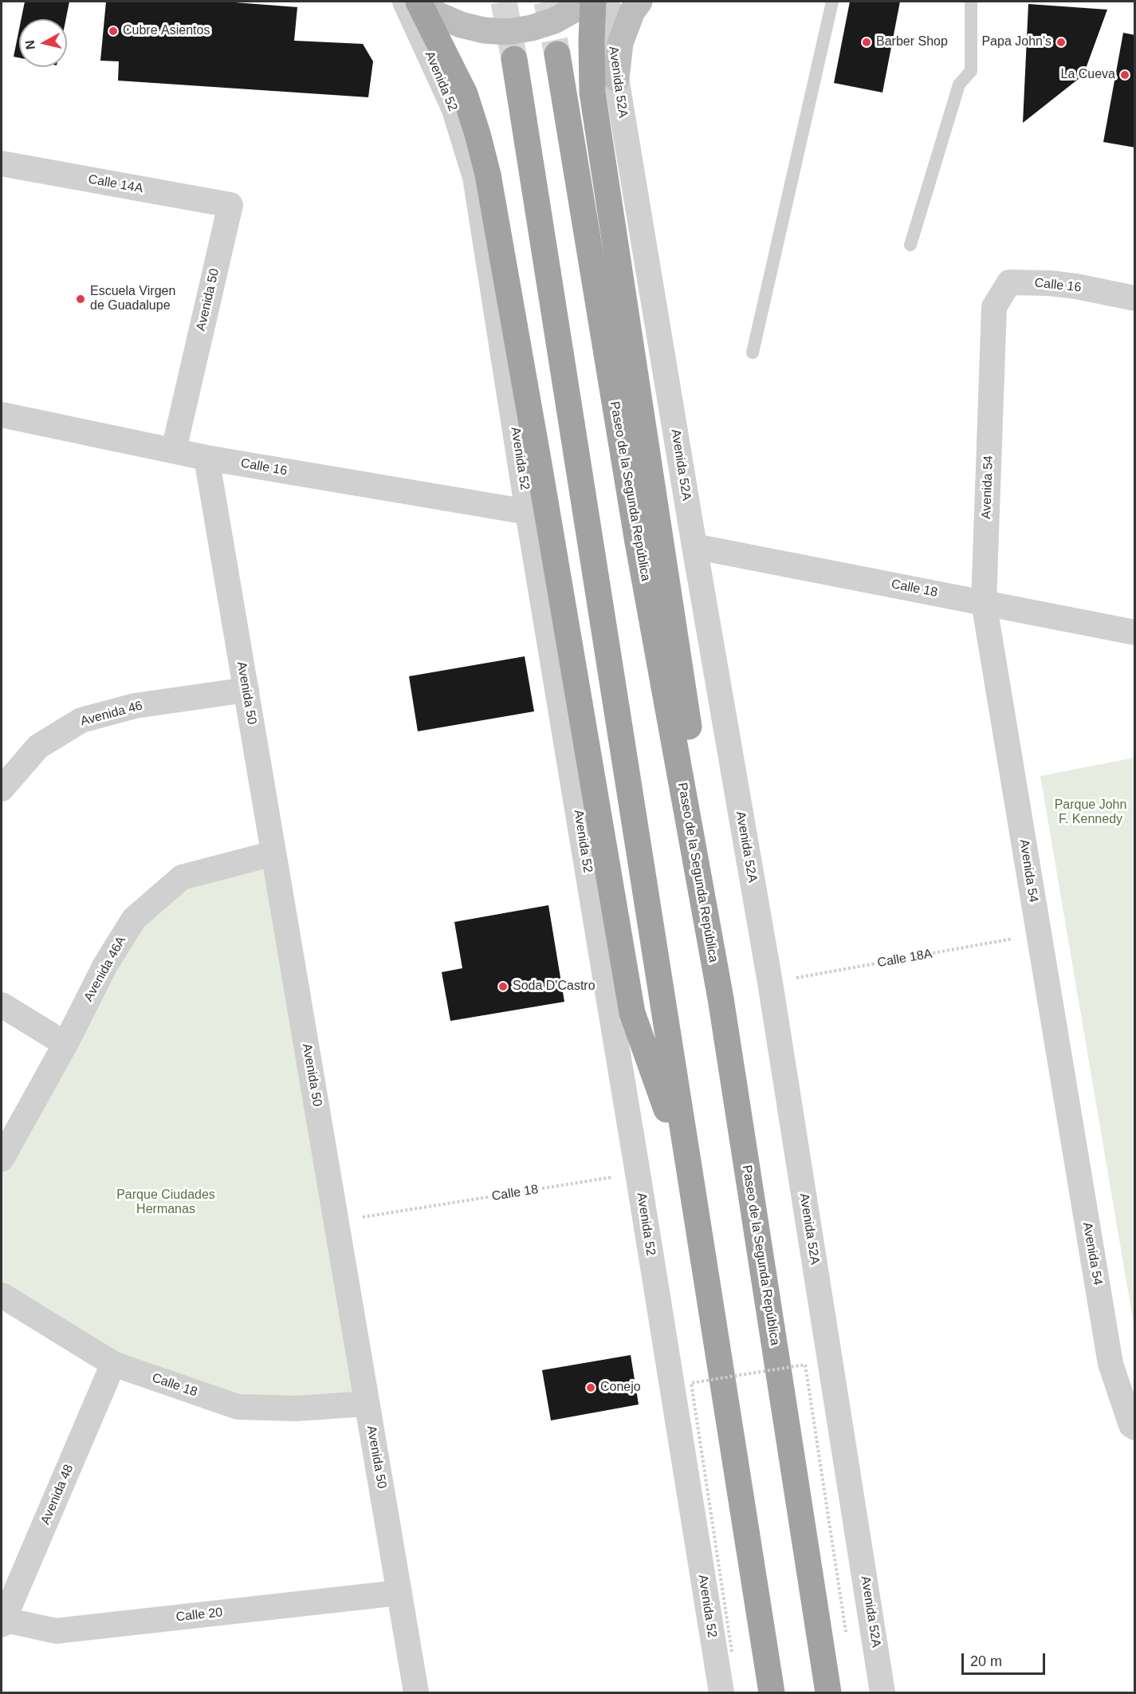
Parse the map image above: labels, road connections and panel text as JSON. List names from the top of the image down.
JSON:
{
  "streets": {
    "highway": ["Paseo de la Segunda República"],
    "street": [
      "Avenida 52",
      "Avenida 52A",
      "Calle 14A",
      "Calle 16",
      "Avenida 50",
      "Avenida 54",
      "Calle 18",
      "Avenida 46",
      "Avenida 46A",
      "Avenida 48",
      "Calle 20"
    ],
    "path": ["Calle 18A"]
  },
  "crossings": [
    ["Avenida 52", "Calle 16"],
    ["Avenida 52", "Calle 18"],
    ["Avenida 52A", "Calle 18"],
    ["Avenida 52A", "Calle 18A"],
    ["Calle 14A", "Avenida 50"],
    ["Calle 16", "Avenida 50"],
    ["Calle 16", "Avenida 54"],
    ["Avenida 50", "Calle 18"],
    ["Avenida 50", "Avenida 46"],
    ["Avenida 50", "Avenida 46A"],
    ["Avenida 50", "Calle 20"],
    ["Avenida 54", "Calle 18"],
    ["Avenida 54", "Calle 18A"],
    ["Calle 18", "Avenida 48"],
    ["Avenida 48", "Calle 20"]
  ],
  "parks": ["Parque John F. Kennedy", "Parque Ciudades Hermanas"],
  "places": [
    "Cubre Asientos",
    "Barber Shop",
    "Papa John's",
    "La Cueva",
    "Escuela Virgen de Guadalupe",
    "Soda D'Castro",
    "Conejo"
  ],
  "scale_bar": "20 m",
  "north": "left"
}
